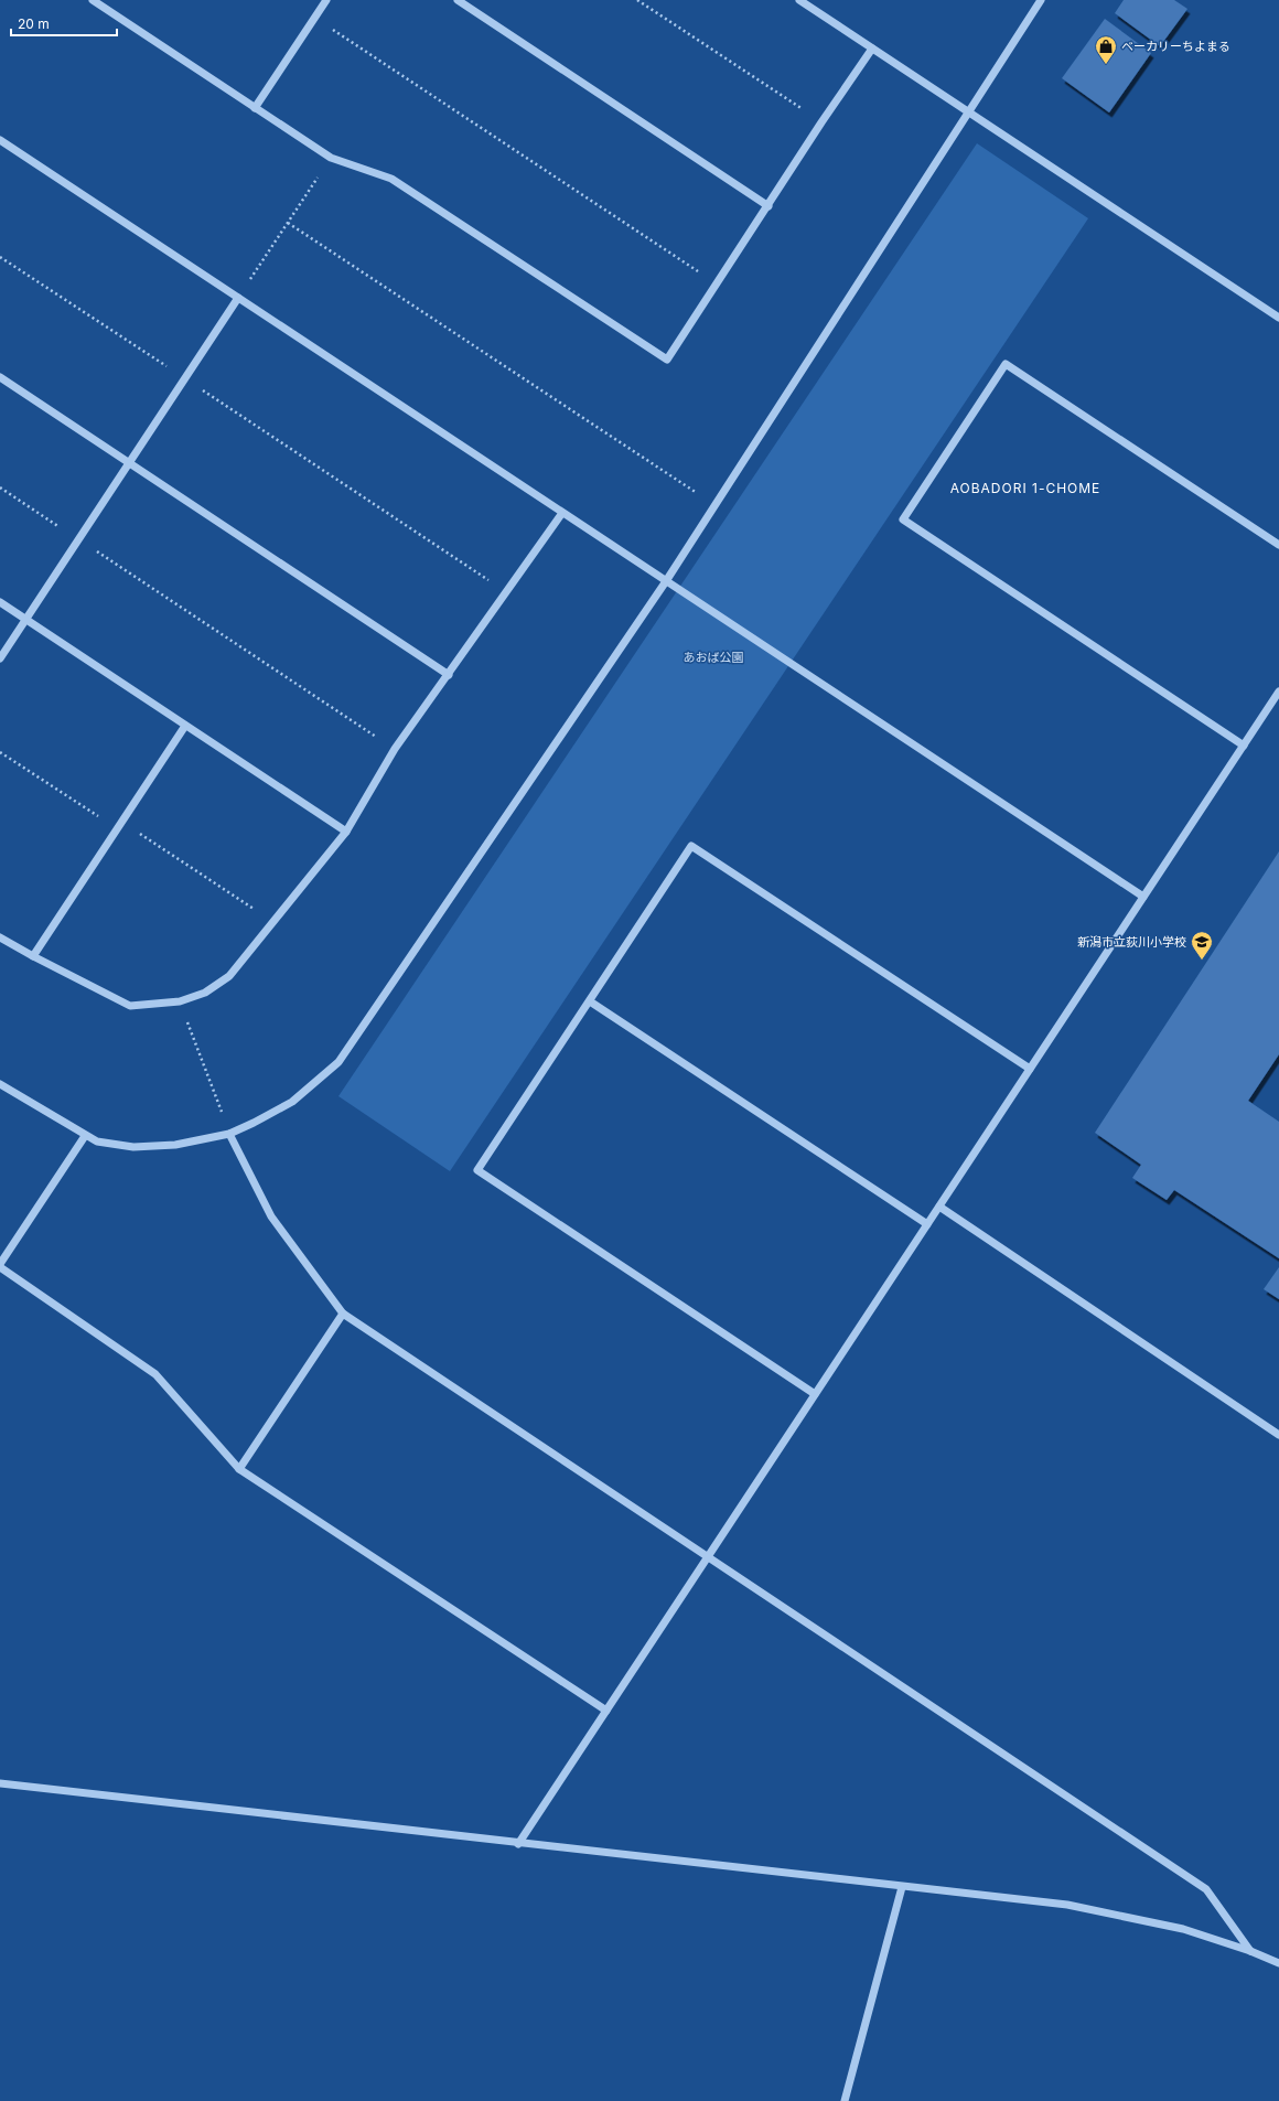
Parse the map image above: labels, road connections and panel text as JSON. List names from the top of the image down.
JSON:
{
  "districts": ["AOBADORI 1-CHOME"],
  "parks": ["あおば公園"],
  "places": {
    "shop": ["ベーカリーちよまる"],
    "school or university": ["新潟市立荻川小学校"]
  },
  "scale_bar": "20 m"
}
